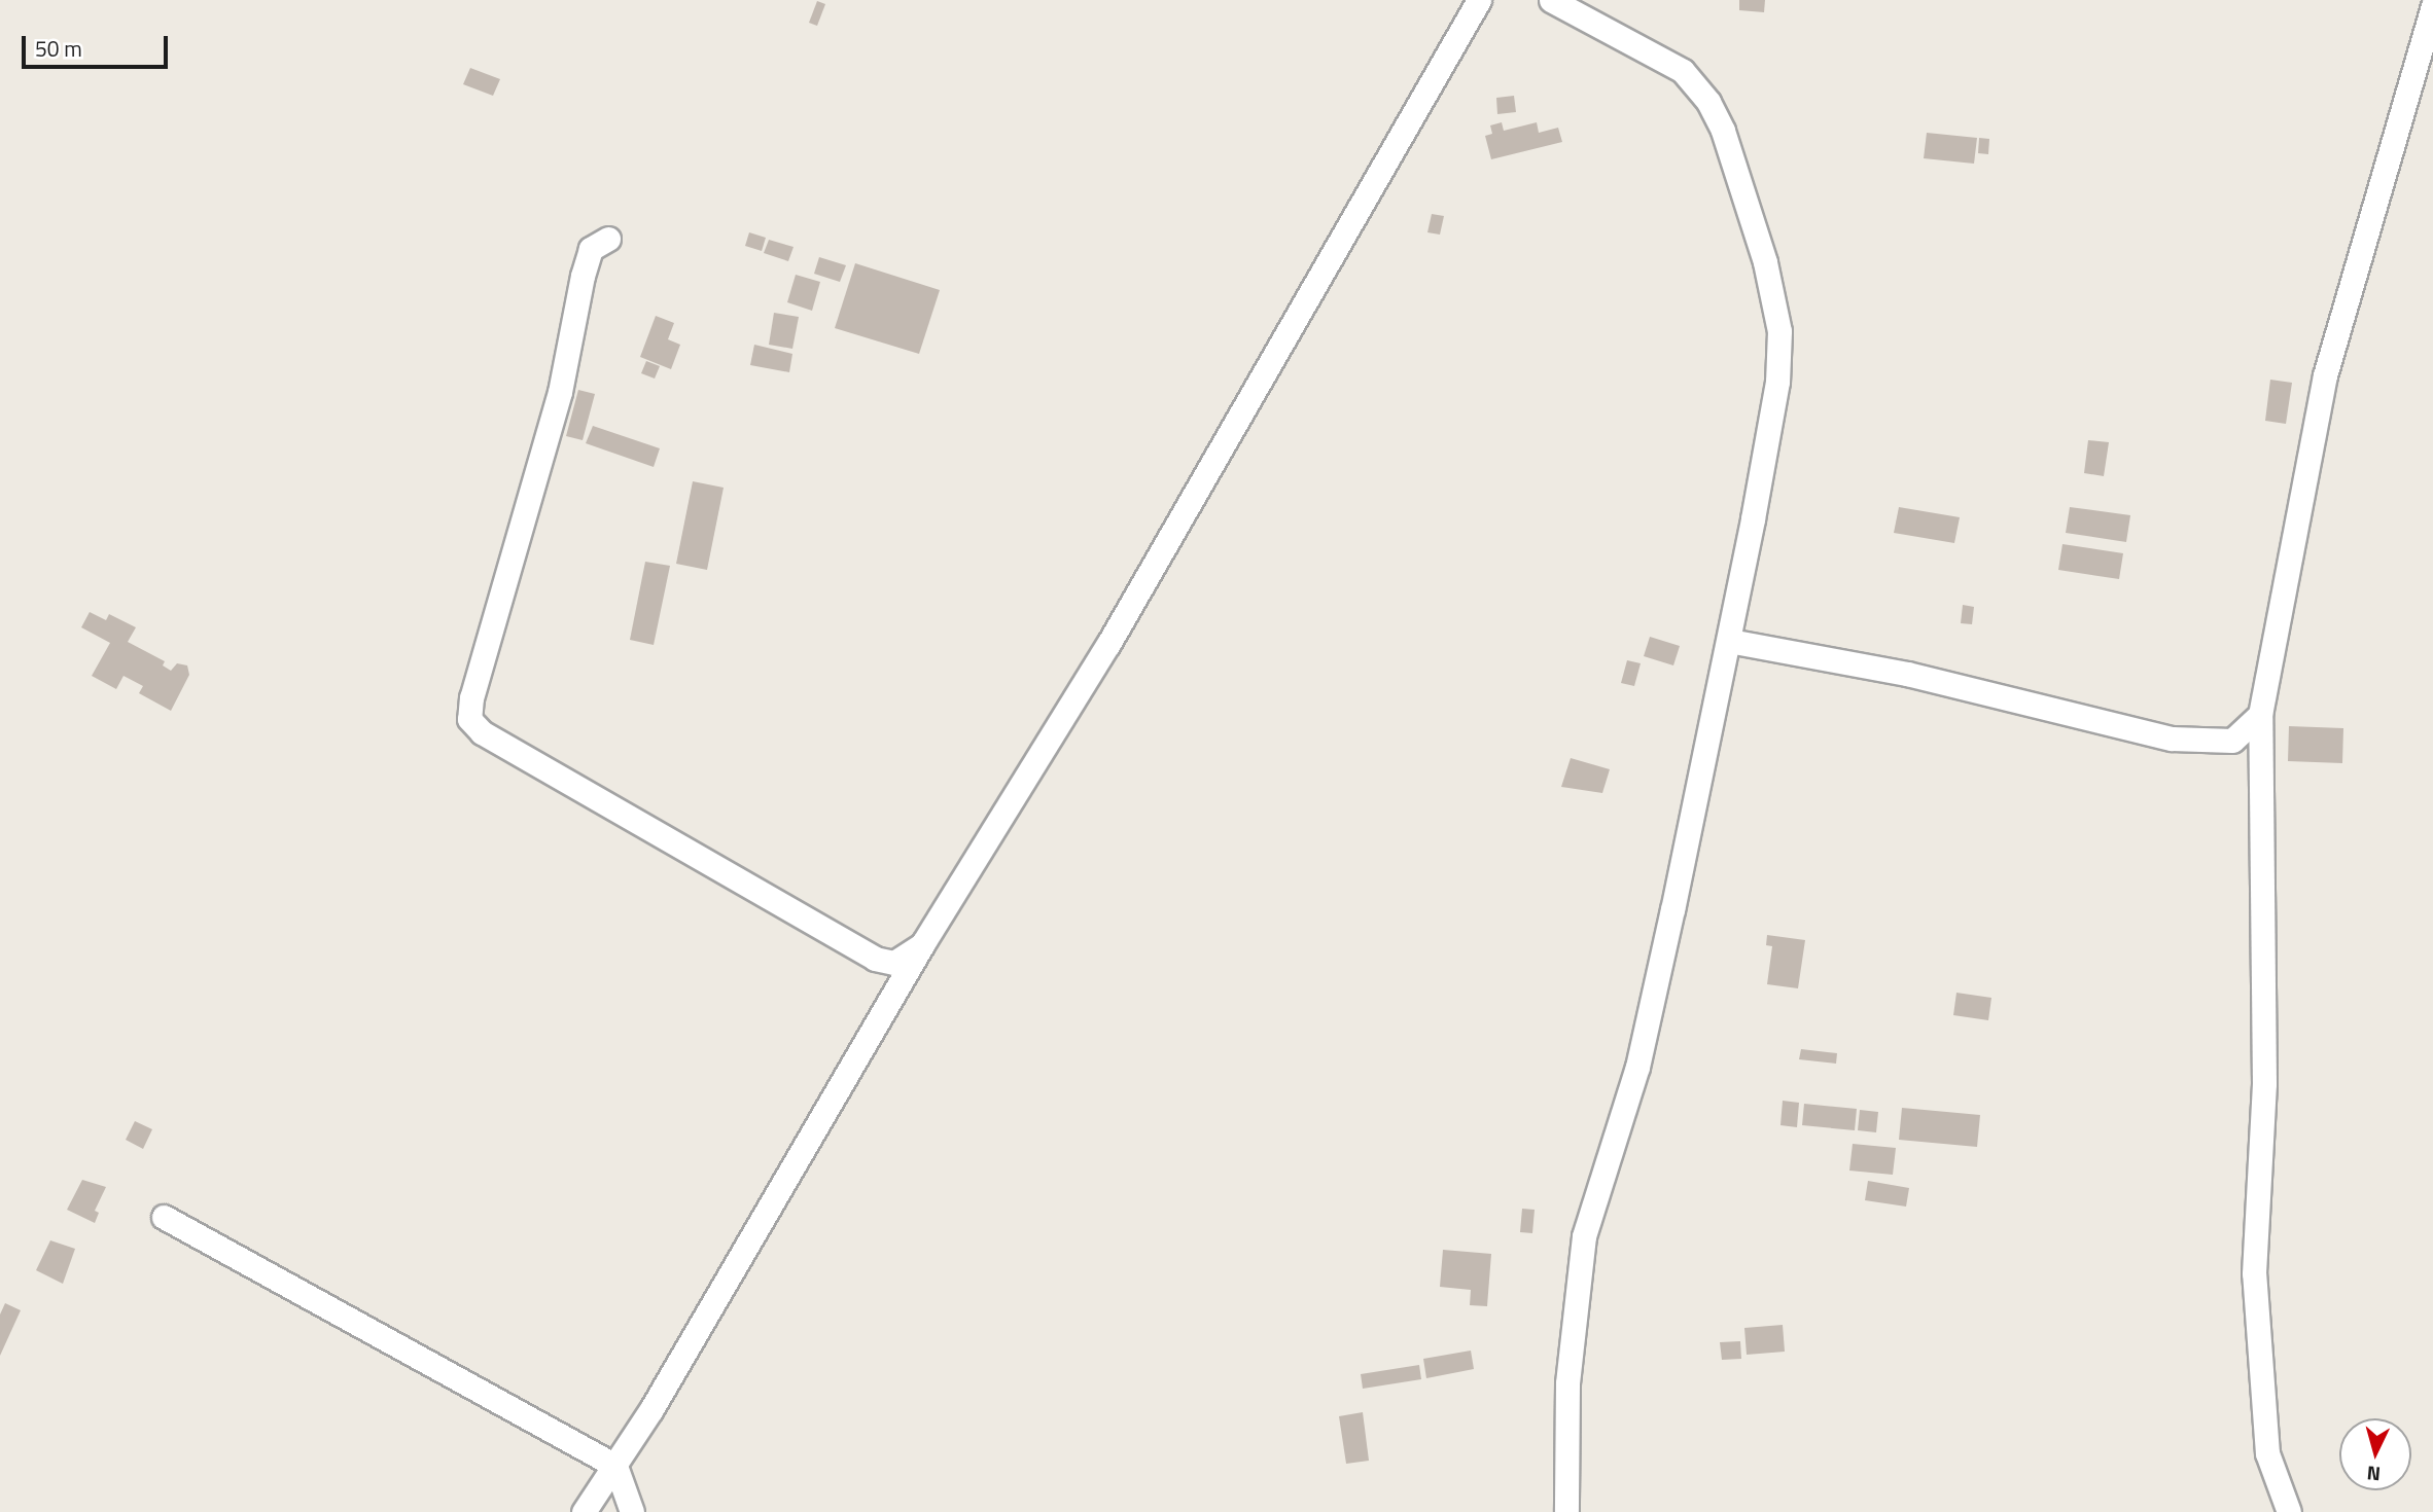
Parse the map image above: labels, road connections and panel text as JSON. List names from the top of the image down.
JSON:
{
  "scale_bar": "50 m",
  "north": "bottom"
}
